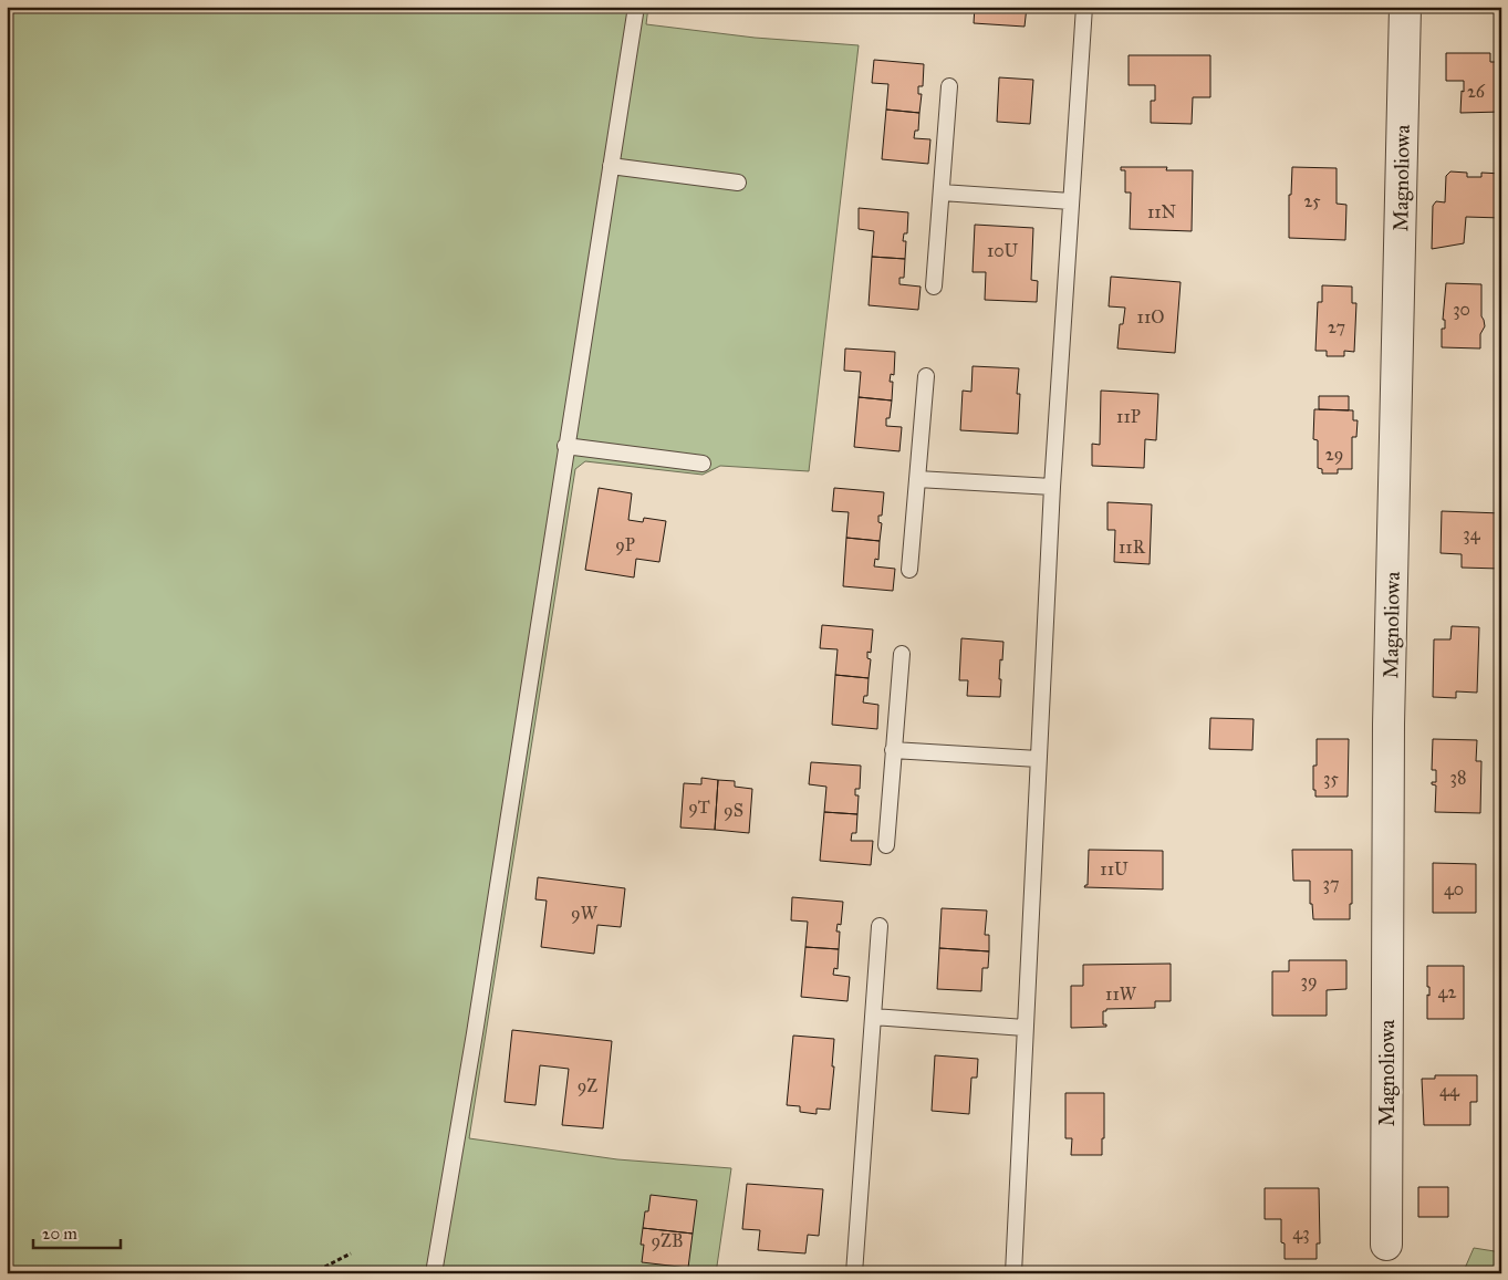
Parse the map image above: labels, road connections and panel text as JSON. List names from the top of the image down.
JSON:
{
  "streets": {
    "street": ["Magnoliowa"]
  },
  "house_numbers": [
    "26",
    "25",
    "11N",
    "10U",
    "30",
    "11O",
    "27",
    "11P",
    "29",
    "34",
    "9P",
    "11R",
    "38",
    "35",
    "9T",
    "9S",
    "11U",
    "37",
    "40",
    "9W",
    "39",
    "42",
    "11W",
    "9Z",
    "44",
    "43",
    "9ZB"
  ],
  "scale_bar": "20 m"
}
